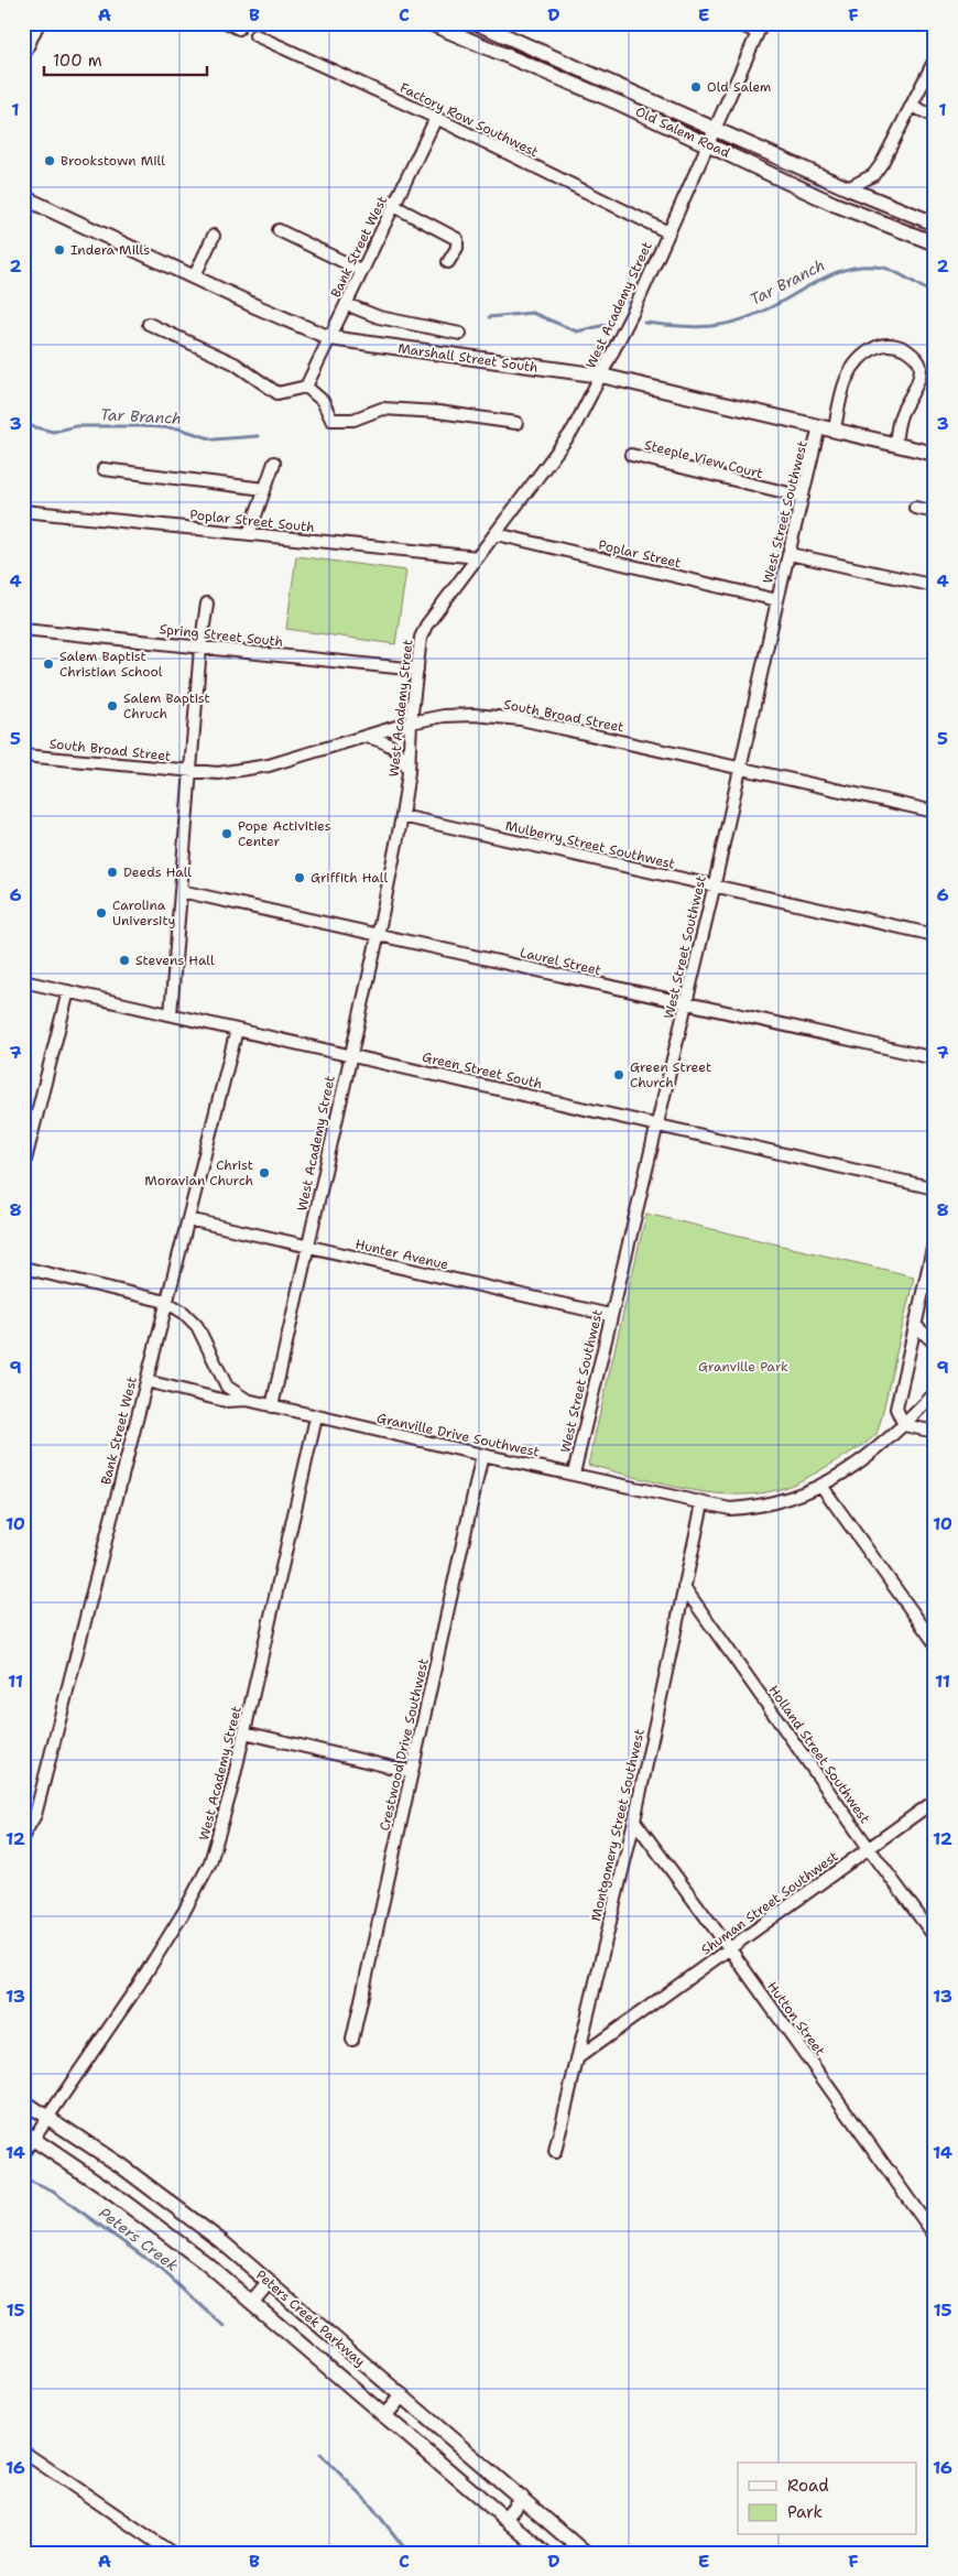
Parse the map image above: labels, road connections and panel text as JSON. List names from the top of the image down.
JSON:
{
  "streets": {
    "main road": ["Old Salem Road", "Marshall Street South", "Peters Creek Parkway"],
    "street": [
      "Factory Row Southwest",
      "Bank Street West",
      "West Academy Street",
      "Steeple View Court",
      "West Street Southwest",
      "Poplar Street South",
      "Poplar Street",
      "Spring Street South",
      "South Broad Street",
      "Mulberry Street Southwest",
      "Laurel Street",
      "Green Street South",
      "Hunter Avenue",
      "Granville Drive Southwest",
      "Crestwood Drive Southwest",
      "Holland Street Southwest",
      "Montgomery Street Southwest",
      "Shuman Street Southwest",
      "Hutton Street"
    ]
  },
  "crossings": [
    ["Factory Row Southwest", "Bank Street West"],
    ["Factory Row Southwest", "West Academy Street"],
    ["Old Salem Road", "West Academy Street"],
    ["Bank Street West", "Marshall Street South"],
    ["Bank Street West", "Green Street South"],
    ["Bank Street West", "Hunter Avenue"],
    ["Bank Street West", "Granville Drive Southwest"],
    ["West Academy Street", "Marshall Street South"],
    ["West Academy Street", "Poplar Street South"],
    ["West Academy Street", "Poplar Street"],
    ["West Academy Street", "Spring Street South"],
    ["West Academy Street", "South Broad Street"],
    ["West Academy Street", "Mulberry Street Southwest"],
    ["West Academy Street", "Laurel Street"],
    ["West Academy Street", "Green Street South"],
    ["West Academy Street", "Hunter Avenue"],
    ["West Academy Street", "Granville Drive Southwest"],
    ["West Academy Street", "Peters Creek Parkway"],
    ["Marshall Street South", "West Street Southwest"],
    ["Steeple View Court", "West Street Southwest"],
    ["West Street Southwest", "Poplar Street"],
    ["West Street Southwest", "South Broad Street"],
    ["West Street Southwest", "Mulberry Street Southwest"],
    ["West Street Southwest", "Laurel Street"],
    ["West Street Southwest", "Green Street South"],
    ["West Street Southwest", "Hunter Avenue"],
    ["West Street Southwest", "Granville Drive Southwest"],
    ["Granville Drive Southwest", "Crestwood Drive Southwest"],
    ["Granville Drive Southwest", "Montgomery Street Southwest"],
    ["Holland Street Southwest", "Montgomery Street Southwest"],
    ["Holland Street Southwest", "Shuman Street Southwest"],
    ["Montgomery Street Southwest", "Shuman Street Southwest"],
    ["Montgomery Street Southwest", "Hutton Street"],
    ["Shuman Street Southwest", "Hutton Street"]
  ],
  "water": ["Tar Branch", "Peters Creek"],
  "parks": ["Granville Park"],
  "places": [
    "Old Salem",
    "Brookstown Mill",
    "Indera Mills",
    "Salem Baptist Christian School",
    "Salem Baptist Chruch",
    "Pope Activities Center",
    "Deeds Hall",
    "Griffith Hall",
    "Carolina University",
    "Stevens Hall",
    "Green Street Church",
    "Christ Moravian Church"
  ],
  "legend": ["Road", "Park"],
  "scale_bar": "100 m",
  "grid": {
    "columns": [
      "A",
      "B",
      "C",
      "D",
      "E",
      "F"
    ],
    "rows": [
      "1",
      "2",
      "3",
      "4",
      "5",
      "6",
      "7",
      "8",
      "9",
      "10",
      "11",
      "12",
      "13",
      "14",
      "15",
      "16"
    ]
  }
}
